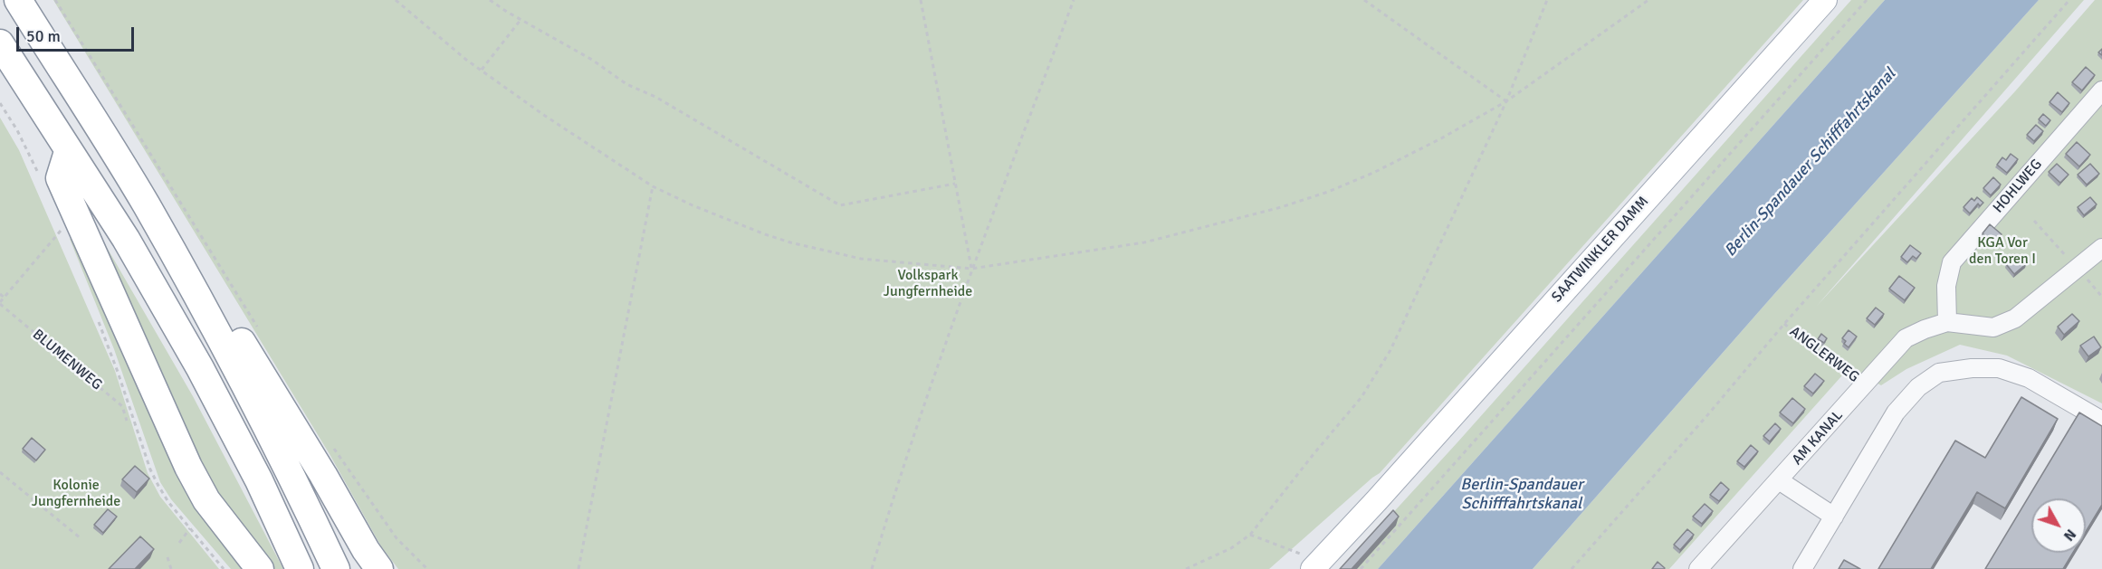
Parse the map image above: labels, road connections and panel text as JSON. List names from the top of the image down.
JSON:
{
  "streets": {
    "main road": ["SAATWINKLER DAMM"],
    "street": ["HOHLWEG", "AM KANAL"],
    "path": ["ANGLERWEG", "BLUMENWEG"]
  },
  "crossings": [
    ["HOHLWEG", "AM KANAL"],
    ["ANGLERWEG", "AM KANAL"]
  ],
  "water": ["Berlin-Spandauer Schifffahrtskanal"],
  "parks": ["KGA Vor den Toren I", "Volkspark Jungfernheide", "Kolonie Jungfernheide"],
  "scale_bar": "50 m",
  "north": "bottom right"
}
